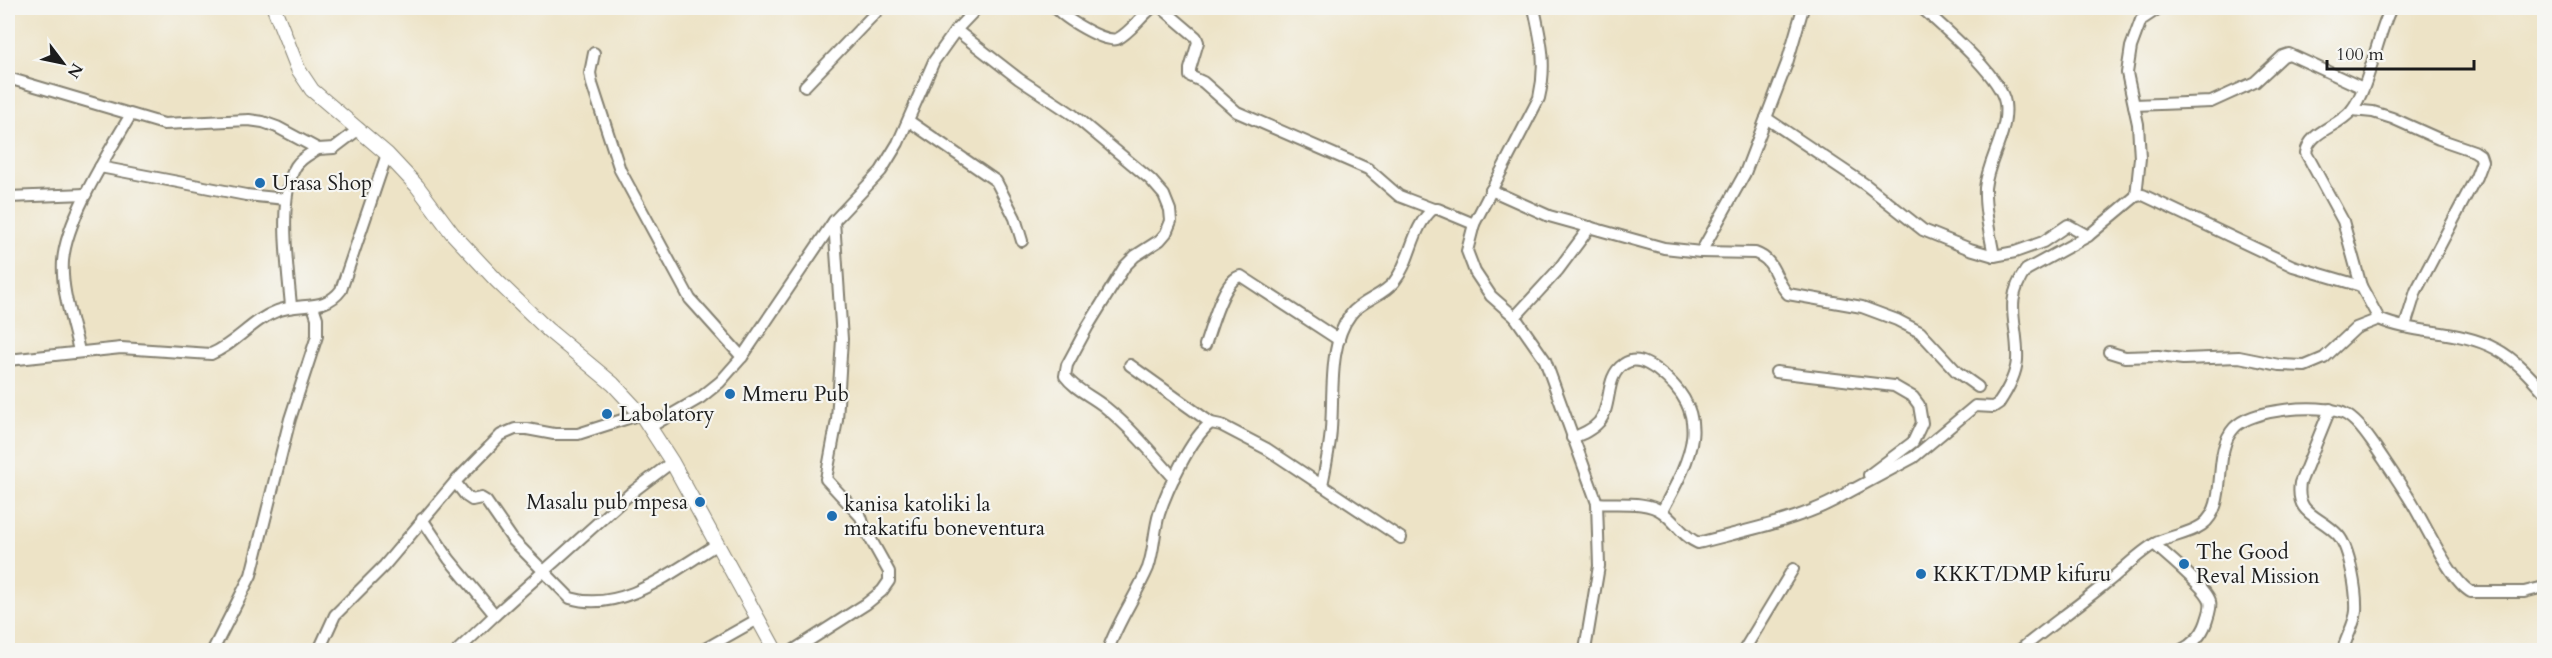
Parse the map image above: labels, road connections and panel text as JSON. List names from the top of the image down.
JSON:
{
  "places": [
    "Urasa Shop",
    "Mmeru Pub",
    "Labolatory",
    "Masalu pub mpesa",
    "kanisa katoliki la mtakatifu boneventura",
    "The Good Reval Mission",
    "KKKT/DMP kifuru"
  ],
  "scale_bar": "100 m",
  "north": "bottom right"
}
